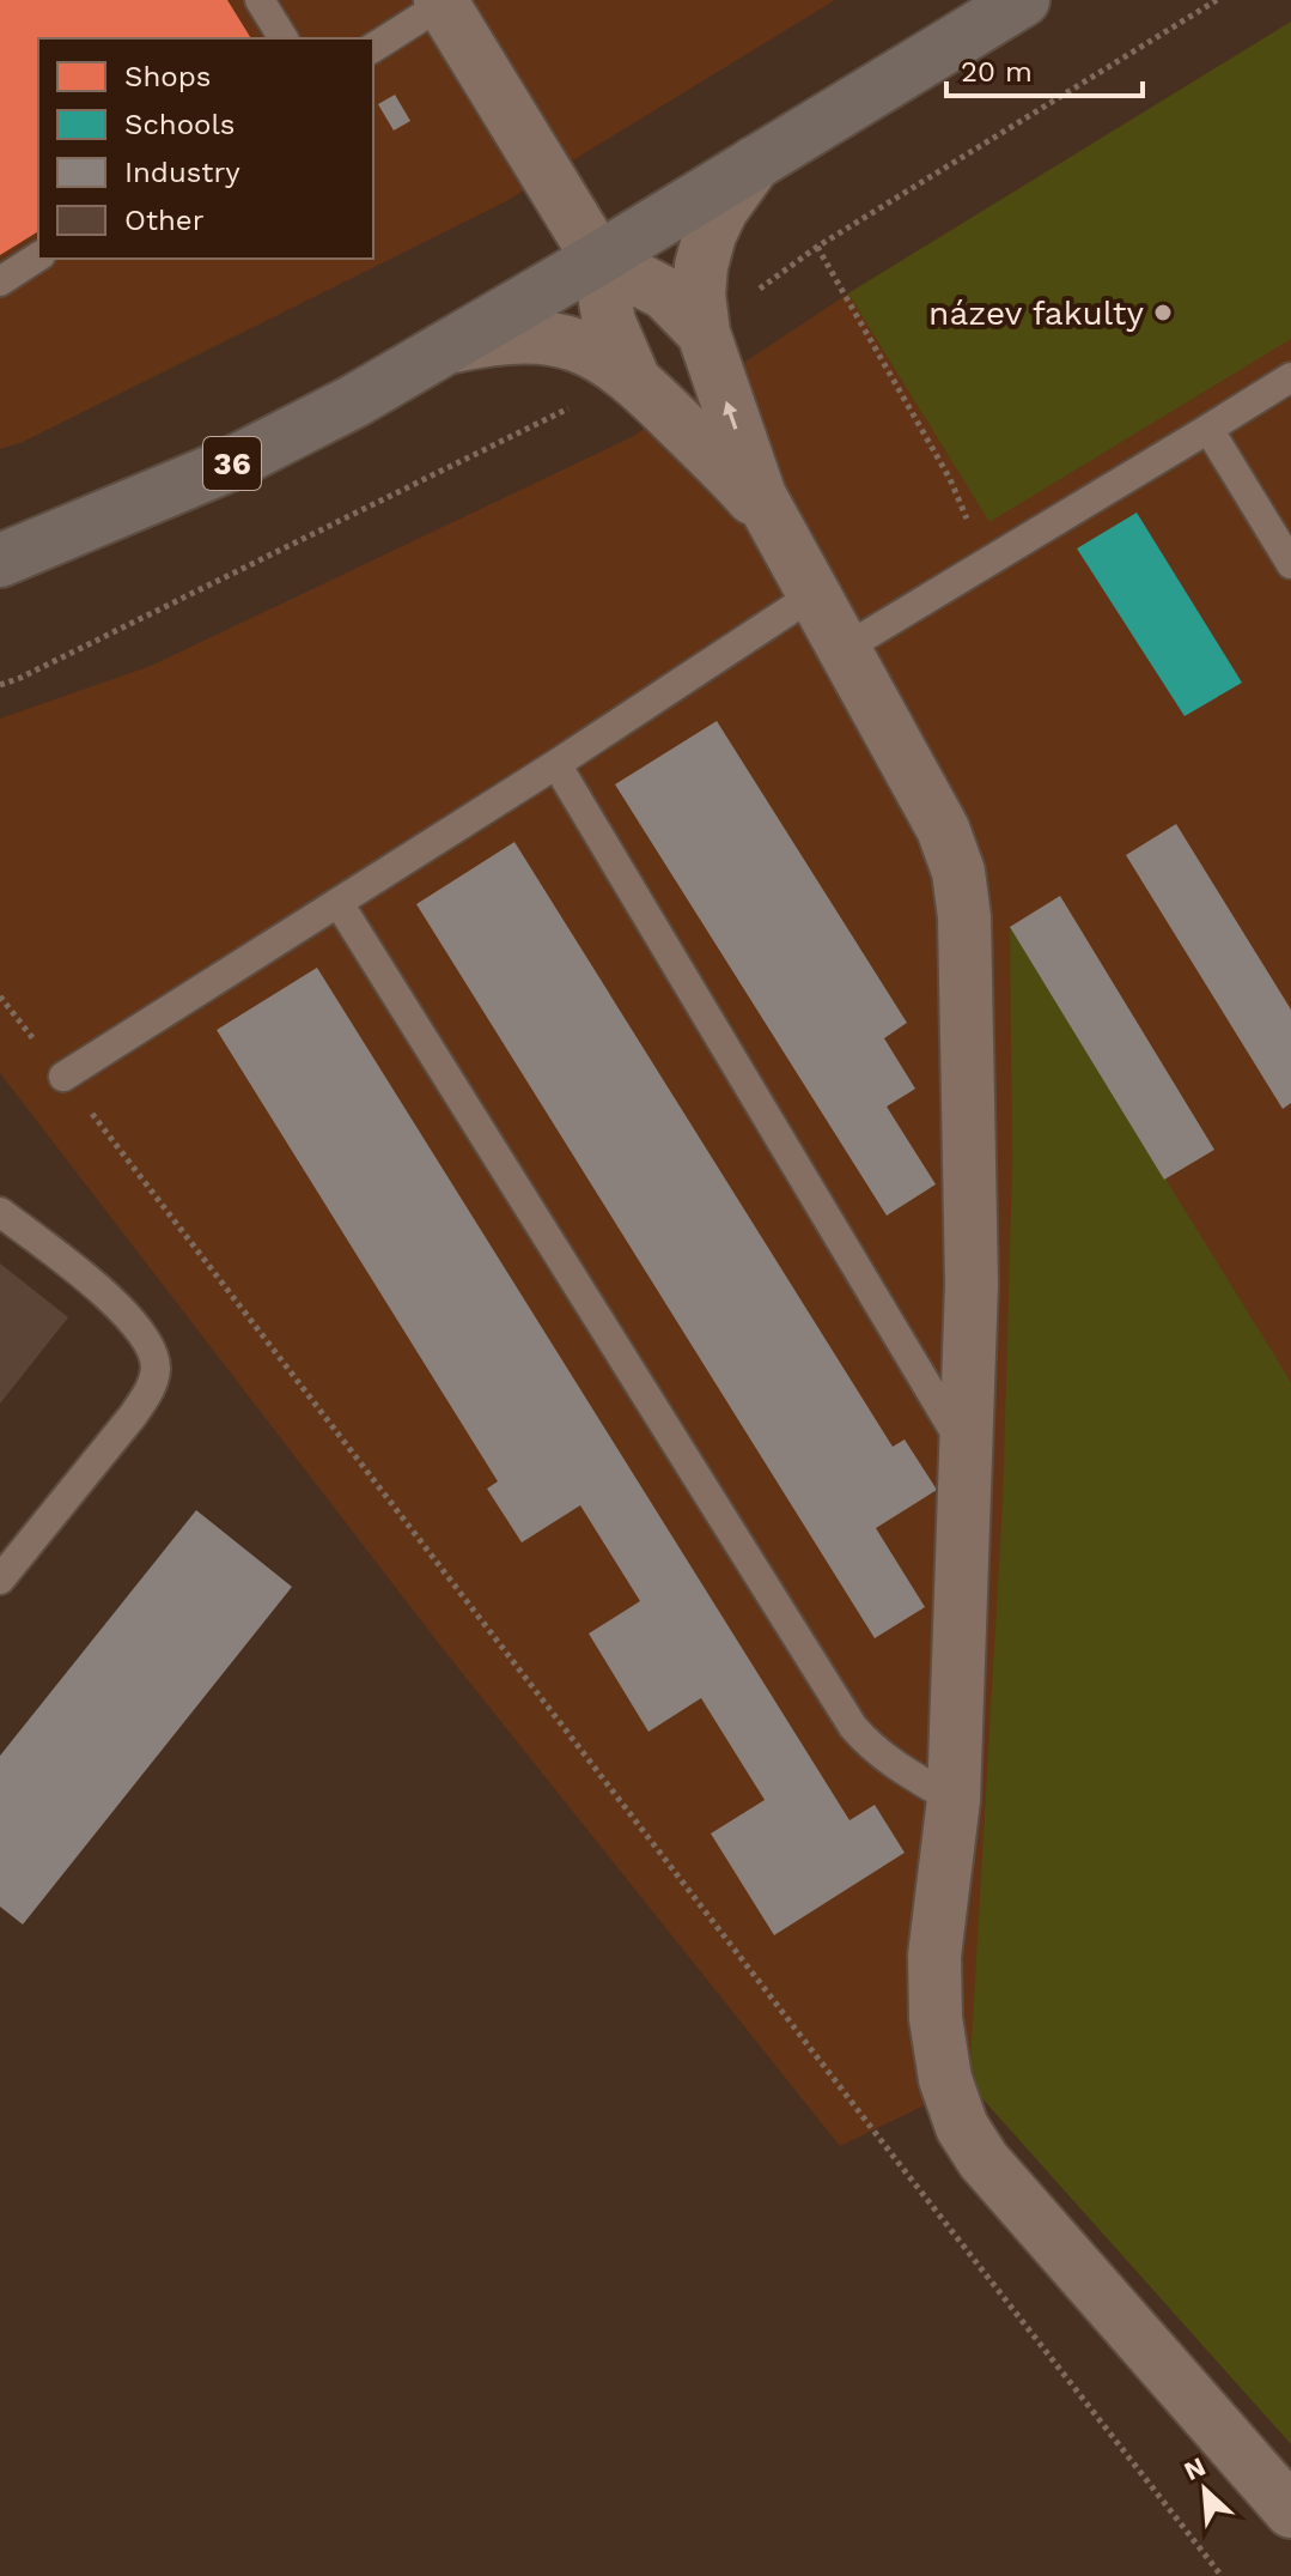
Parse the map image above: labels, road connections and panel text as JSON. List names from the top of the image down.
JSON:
{
  "streets": {
    "main road": ["36"]
  },
  "places": ["název fakulty"],
  "legend": [
    "Shops",
    "Schools",
    "Industry",
    "Other"
  ],
  "scale_bar": "20 m",
  "north": "top left"
}
